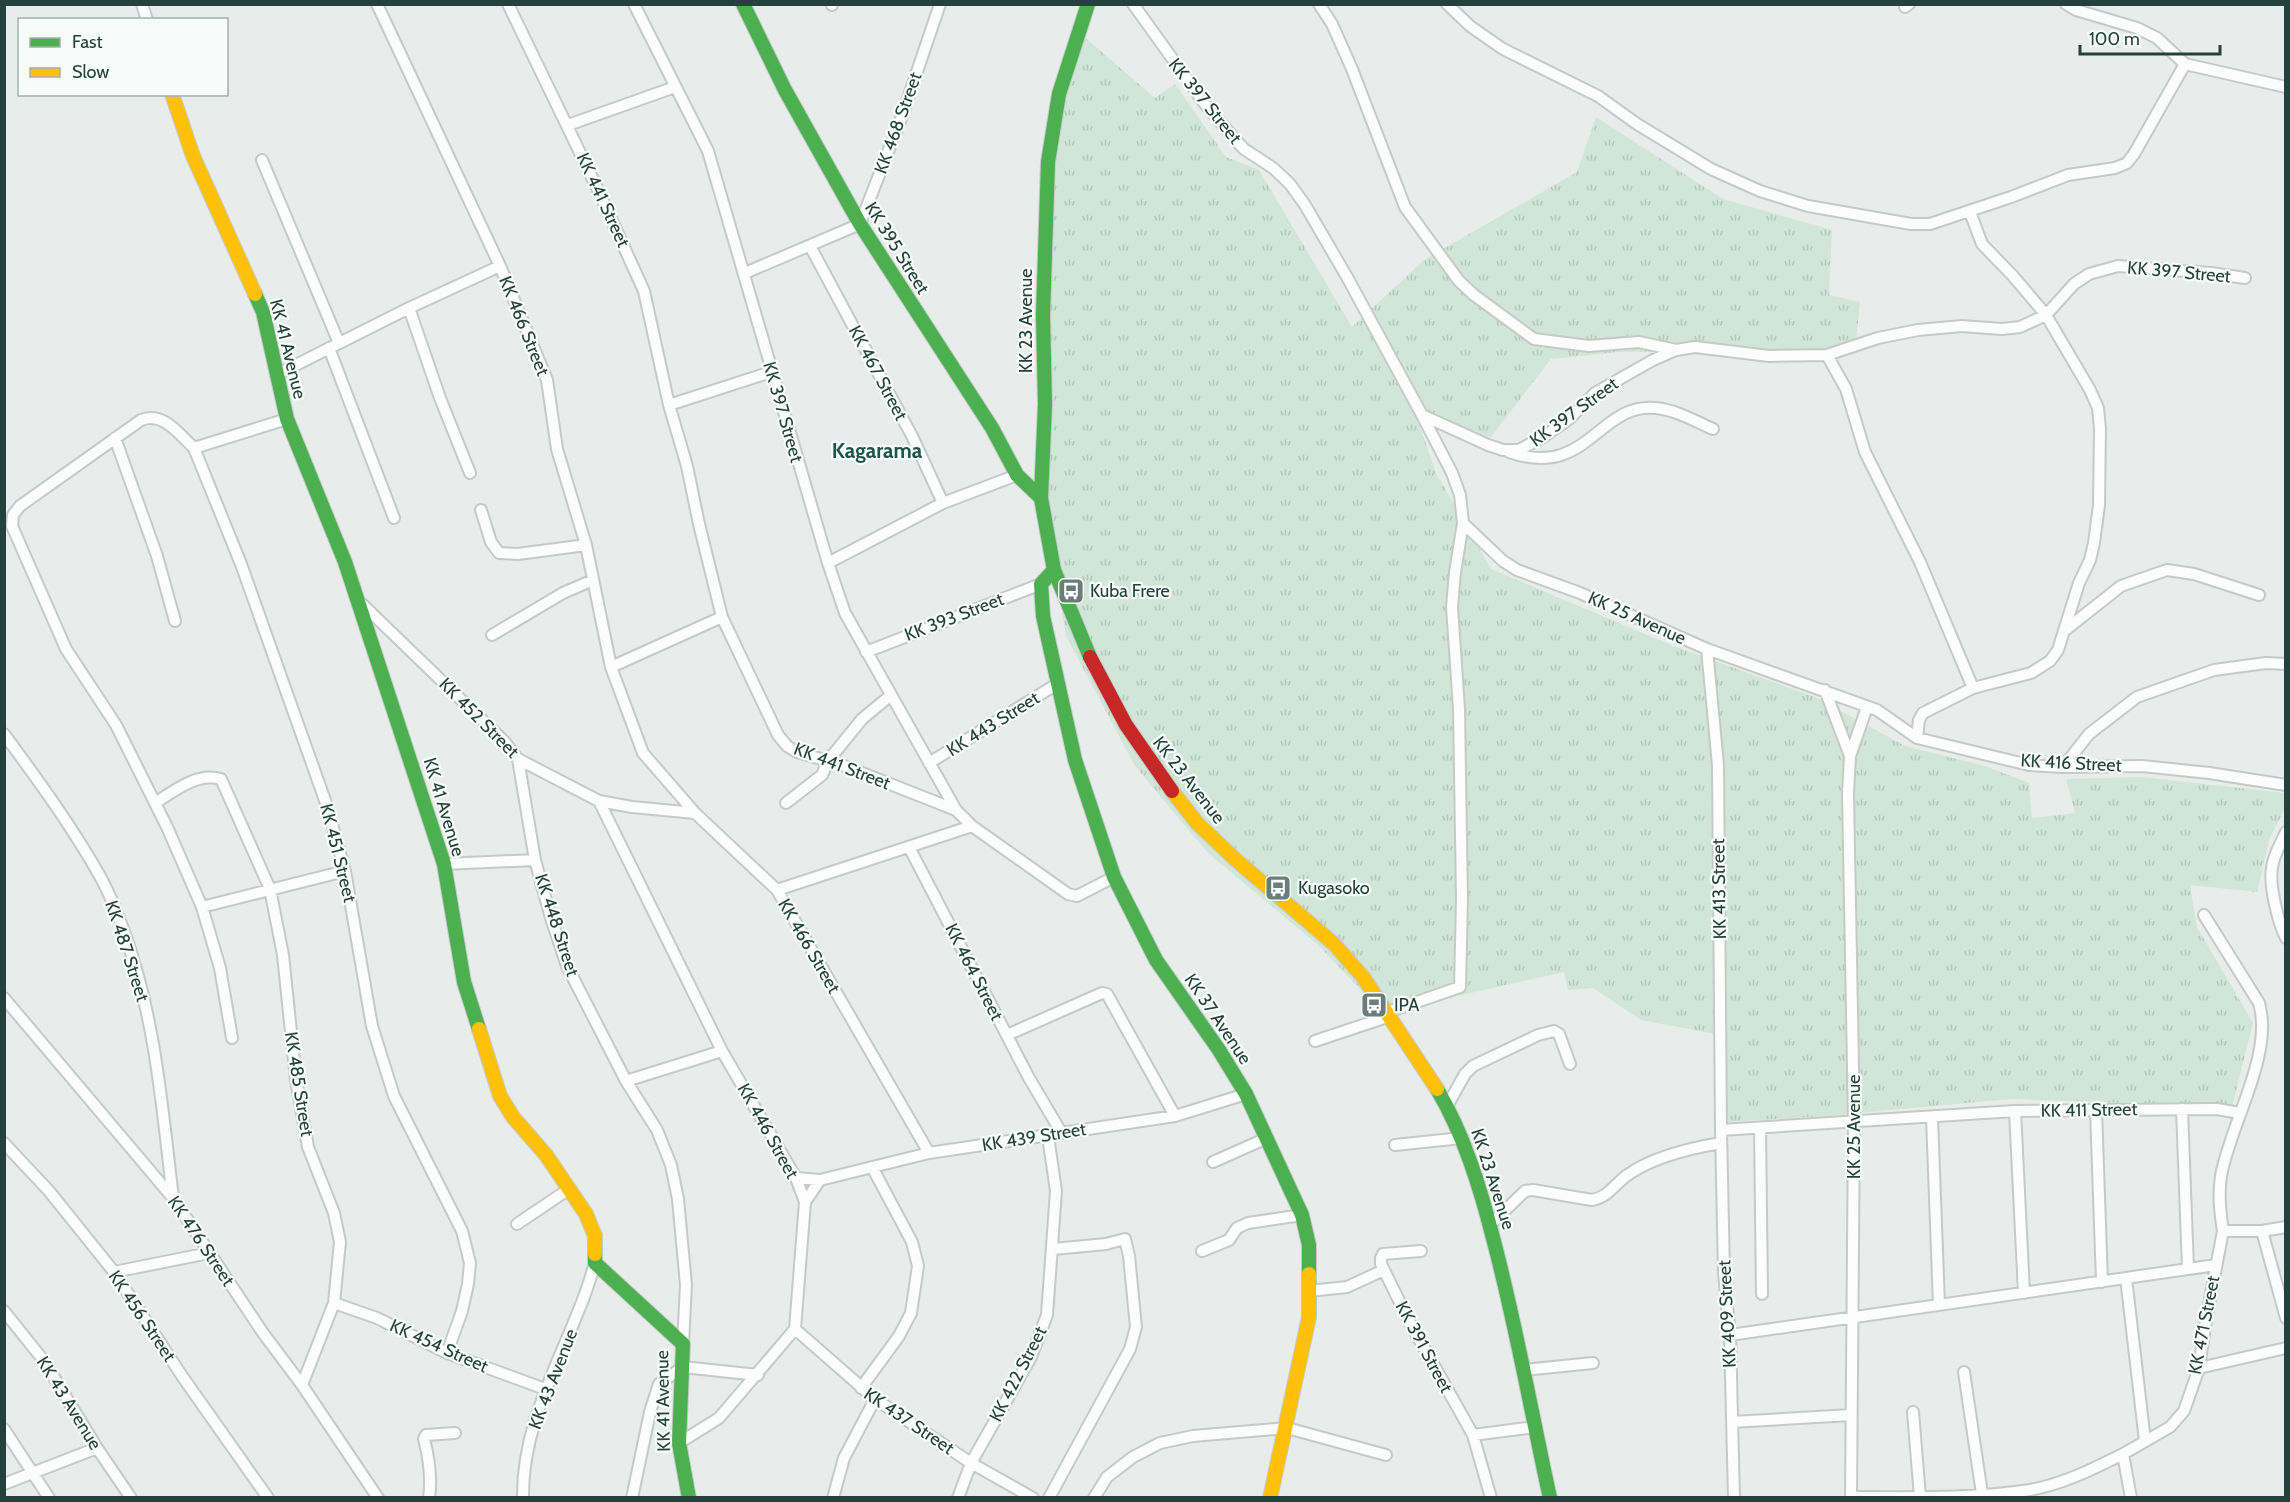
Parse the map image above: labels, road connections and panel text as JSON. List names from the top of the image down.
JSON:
{
  "streets": {
    "main road": [
      "KK 395 Street",
      "KK 23 Avenue",
      "KK 41 Avenue",
      "KK 37 Avenue"
    ],
    "street": [
      "KK 397 Street",
      "KK 468 Street",
      "KK 441 Street",
      "KK 466 Street",
      "KK 467 Street",
      "KK 393 Street",
      "KK 25 Avenue",
      "KK 452 Street",
      "KK 443 Street",
      "KK 416 Street",
      "KK 451 Street",
      "KK 413 Street",
      "KK 448 Street",
      "KK 487 Street",
      "KK 464 Street",
      "KK 485 Street",
      "KK 411 Street",
      "KK 446 Street",
      "KK 439 Street",
      "KK 476 Street",
      "KK 409 Street",
      "KK 456 Street",
      "KK 471 Street",
      "KK 454 Street",
      "KK 391 Street",
      "KK 422 Street",
      "KK 43 Avenue",
      "KK 437 Street"
    ]
  },
  "crossings": [
    ["KK 397 Street", "KK 441 Street"],
    ["KK 397 Street", "KK 23 Avenue"],
    ["KK 397 Street", "KK 393 Street"],
    ["KK 397 Street", "KK 25 Avenue"],
    ["KK 397 Street", "KK 443 Street"],
    ["KK 468 Street", "KK 395 Street"],
    ["KK 441 Street", "KK 37 Avenue"],
    ["KK 395 Street", "KK 23 Avenue"],
    ["KK 466 Street", "KK 452 Street"],
    ["KK 466 Street", "KK 439 Street"],
    ["KK 41 Avenue", "KK 452 Street"],
    ["KK 41 Avenue", "KK 448 Street"],
    ["KK 41 Avenue", "KK 43 Avenue"],
    ["KK 393 Street", "KK 37 Avenue"],
    ["KK 25 Avenue", "KK 416 Street"],
    ["KK 25 Avenue", "KK 413 Street"],
    ["KK 25 Avenue", "KK 411 Street"],
    ["KK 25 Avenue", "KK 471 Street"],
    ["KK 452 Street", "KK 448 Street"],
    ["KK 452 Street", "KK 446 Street"],
    ["KK 443 Street", "KK 37 Avenue"],
    ["KK 451 Street", "KK 454 Street"],
    ["KK 413 Street", "KK 411 Street"],
    ["KK 413 Street", "KK 409 Street"],
    ["KK 487 Street", "KK 476 Street"],
    ["KK 464 Street", "KK 439 Street"],
    ["KK 37 Avenue", "KK 439 Street"],
    ["KK 485 Street", "KK 476 Street"],
    ["KK 485 Street", "KK 454 Street"],
    ["KK 411 Street", "KK 409 Street"],
    ["KK 411 Street", "KK 471 Street"],
    ["KK 446 Street", "KK 439 Street"],
    ["KK 446 Street", "KK 437 Street"],
    ["KK 439 Street", "KK 422 Street"],
    ["KK 454 Street", "KK 43 Avenue"],
    ["KK 422 Street", "KK 437 Street"]
  ],
  "districts": ["Kagarama"],
  "places": {
    "bus stop": ["Kuba Frere", "Kugasoko", "IPA"]
  },
  "legend": ["Fast", "Slow"],
  "scale_bar": "100 m"
}
